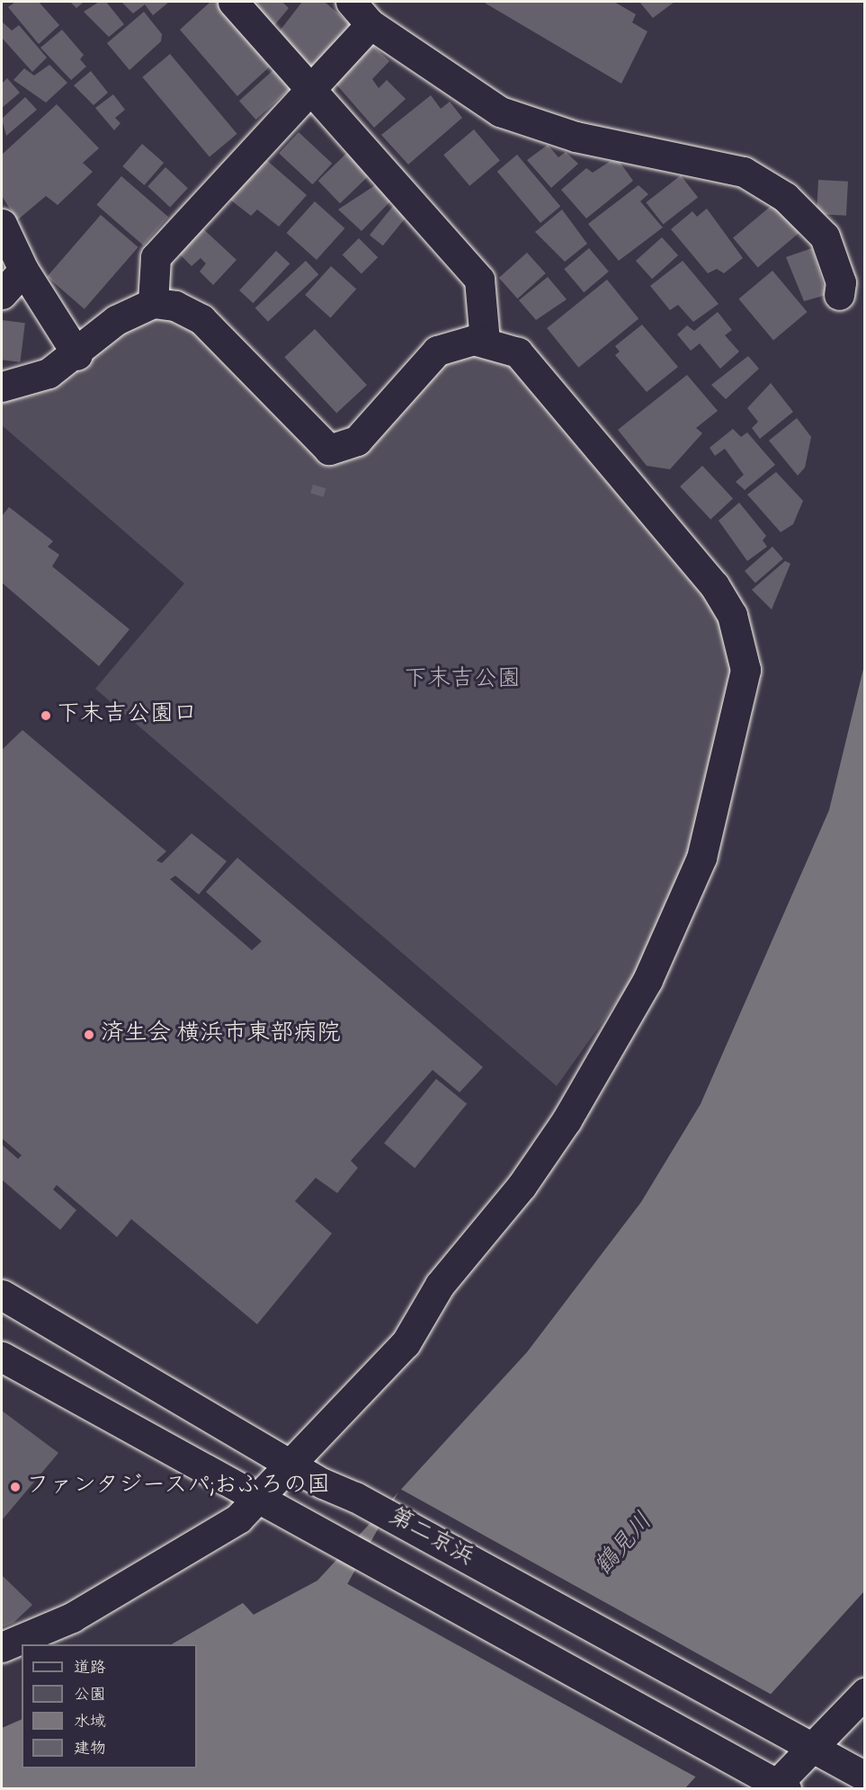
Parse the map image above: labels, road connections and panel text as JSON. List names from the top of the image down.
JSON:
{
  "streets": {
    "main road": ["第二京浜"]
  },
  "water": ["鶴見川"],
  "parks": ["下末吉公園"],
  "places": ["下末吉公園口", "済生会 横浜市東部病院", "ファンタジースパ;おふろの国"],
  "legend": [
    "道路",
    "公園",
    "水域",
    "建物"
  ]
}
